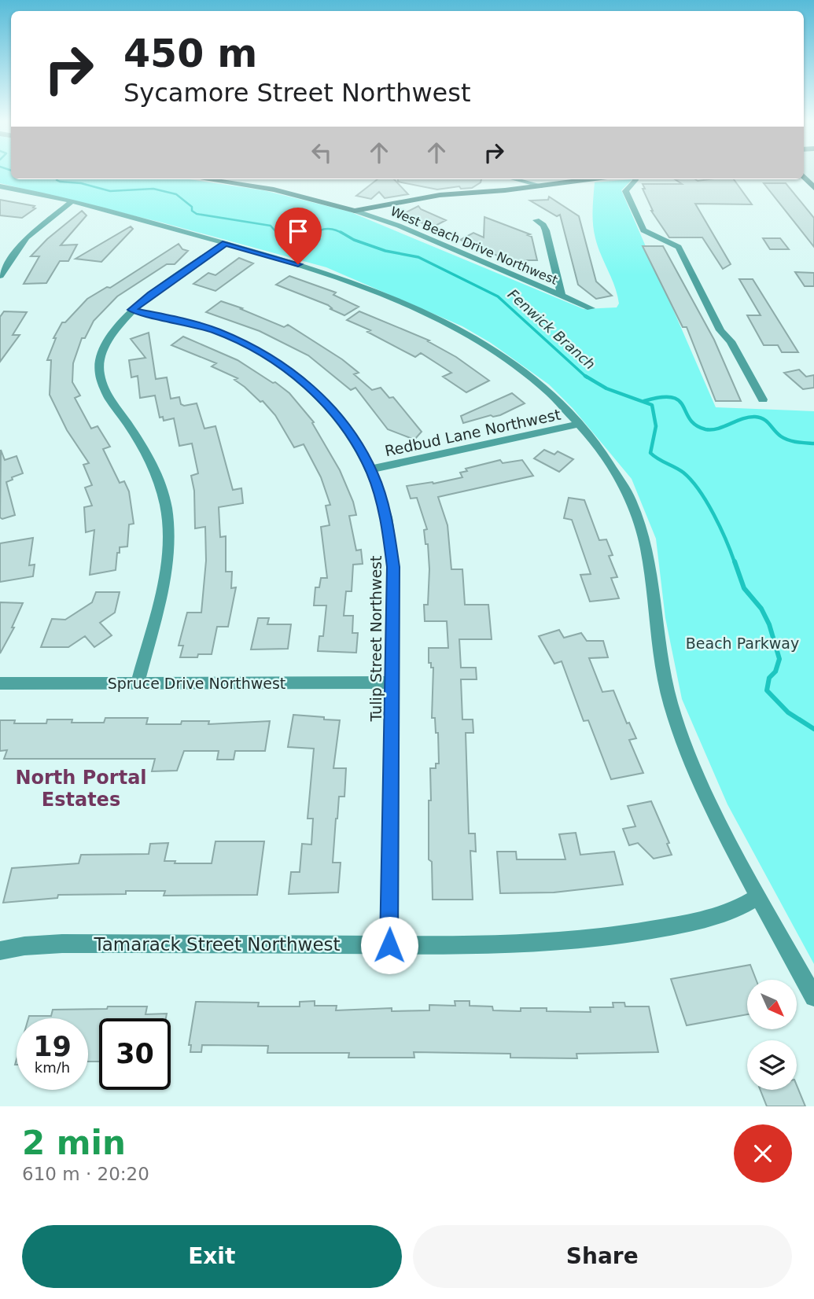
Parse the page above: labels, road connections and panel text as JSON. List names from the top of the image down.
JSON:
{
  "streets": {
    "street": [
      "West Beach Drive Northwest",
      "Redbud Lane Northwest",
      "Tulip Street Northwest",
      "Spruce Drive Northwest",
      "Tamarack Street Northwest"
    ]
  },
  "crossings": [
    ["Redbud Lane Northwest", "Tulip Street Northwest"],
    ["Tulip Street Northwest", "Spruce Drive Northwest"],
    ["Tulip Street Northwest", "Tamarack Street Northwest"]
  ],
  "districts": ["North Portal Estates"],
  "water": ["Fenwick Branch"],
  "parks": ["Beach Parkway"],
  "north": "bottom right",
  "page": {
    "turn": ["450 m", "Sycamore Street Northwest"],
    "speed": "19 km/h",
    "limit": "30",
    "heading": ["2 min", "610 m · 20:20"],
    "buttons": ["Exit", "Share"]
  }
}
